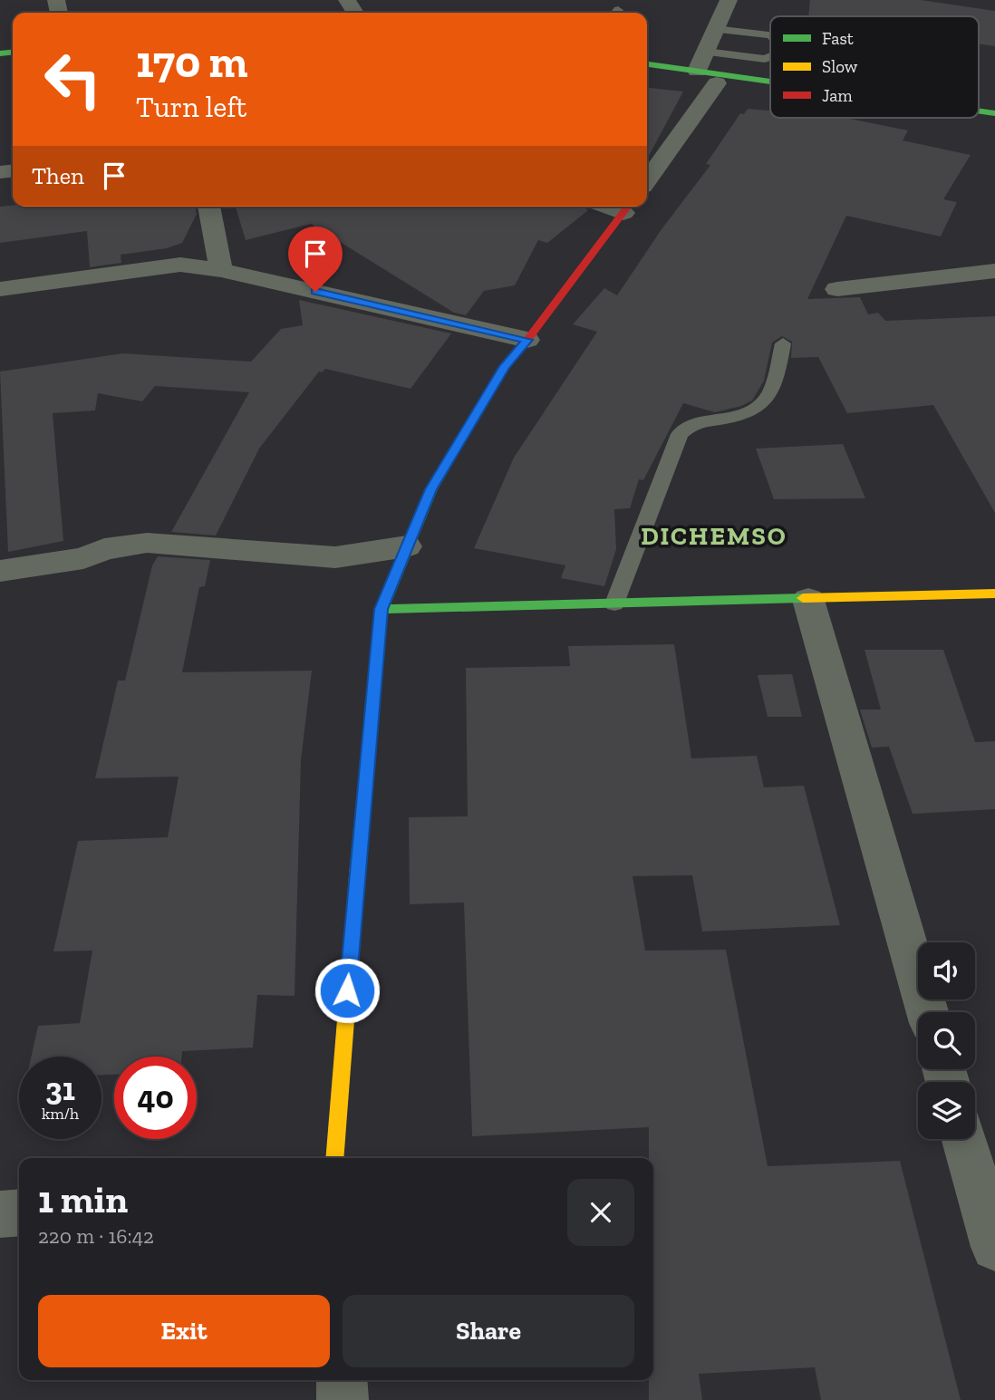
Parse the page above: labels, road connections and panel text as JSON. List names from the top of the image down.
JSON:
{
  "districts": ["DICHEMSO"],
  "legend": ["Fast", "Slow", "Jam"],
  "page": {
    "turn": ["170 m", "Turn left"],
    "then": "Then",
    "speed": "31 km/h",
    "limit": "40",
    "heading": ["1 min", "220 m · 16:42"],
    "buttons": ["Exit", "Share"]
  }
}
